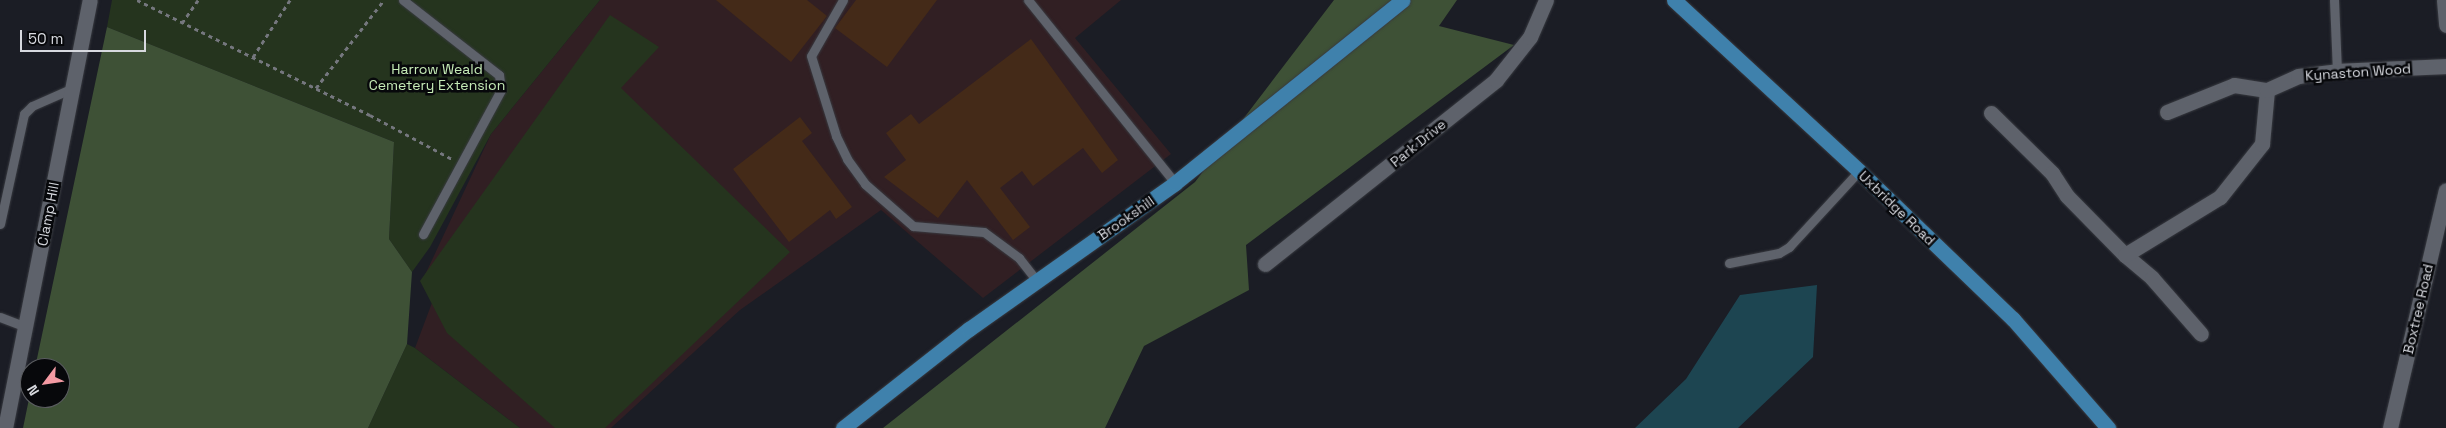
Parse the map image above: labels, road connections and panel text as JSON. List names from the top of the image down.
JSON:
{
  "streets": {
    "main road": ["Uxbridge Road", "Brookshill"],
    "street": [
      "Kynaston Wood",
      "Park Drive",
      "Clamp Hill",
      "Boxtree Road"
    ]
  },
  "parks": ["Harrow Weald Cemetery Extension"],
  "scale_bar": "50 m",
  "north": "bottom left"
}
